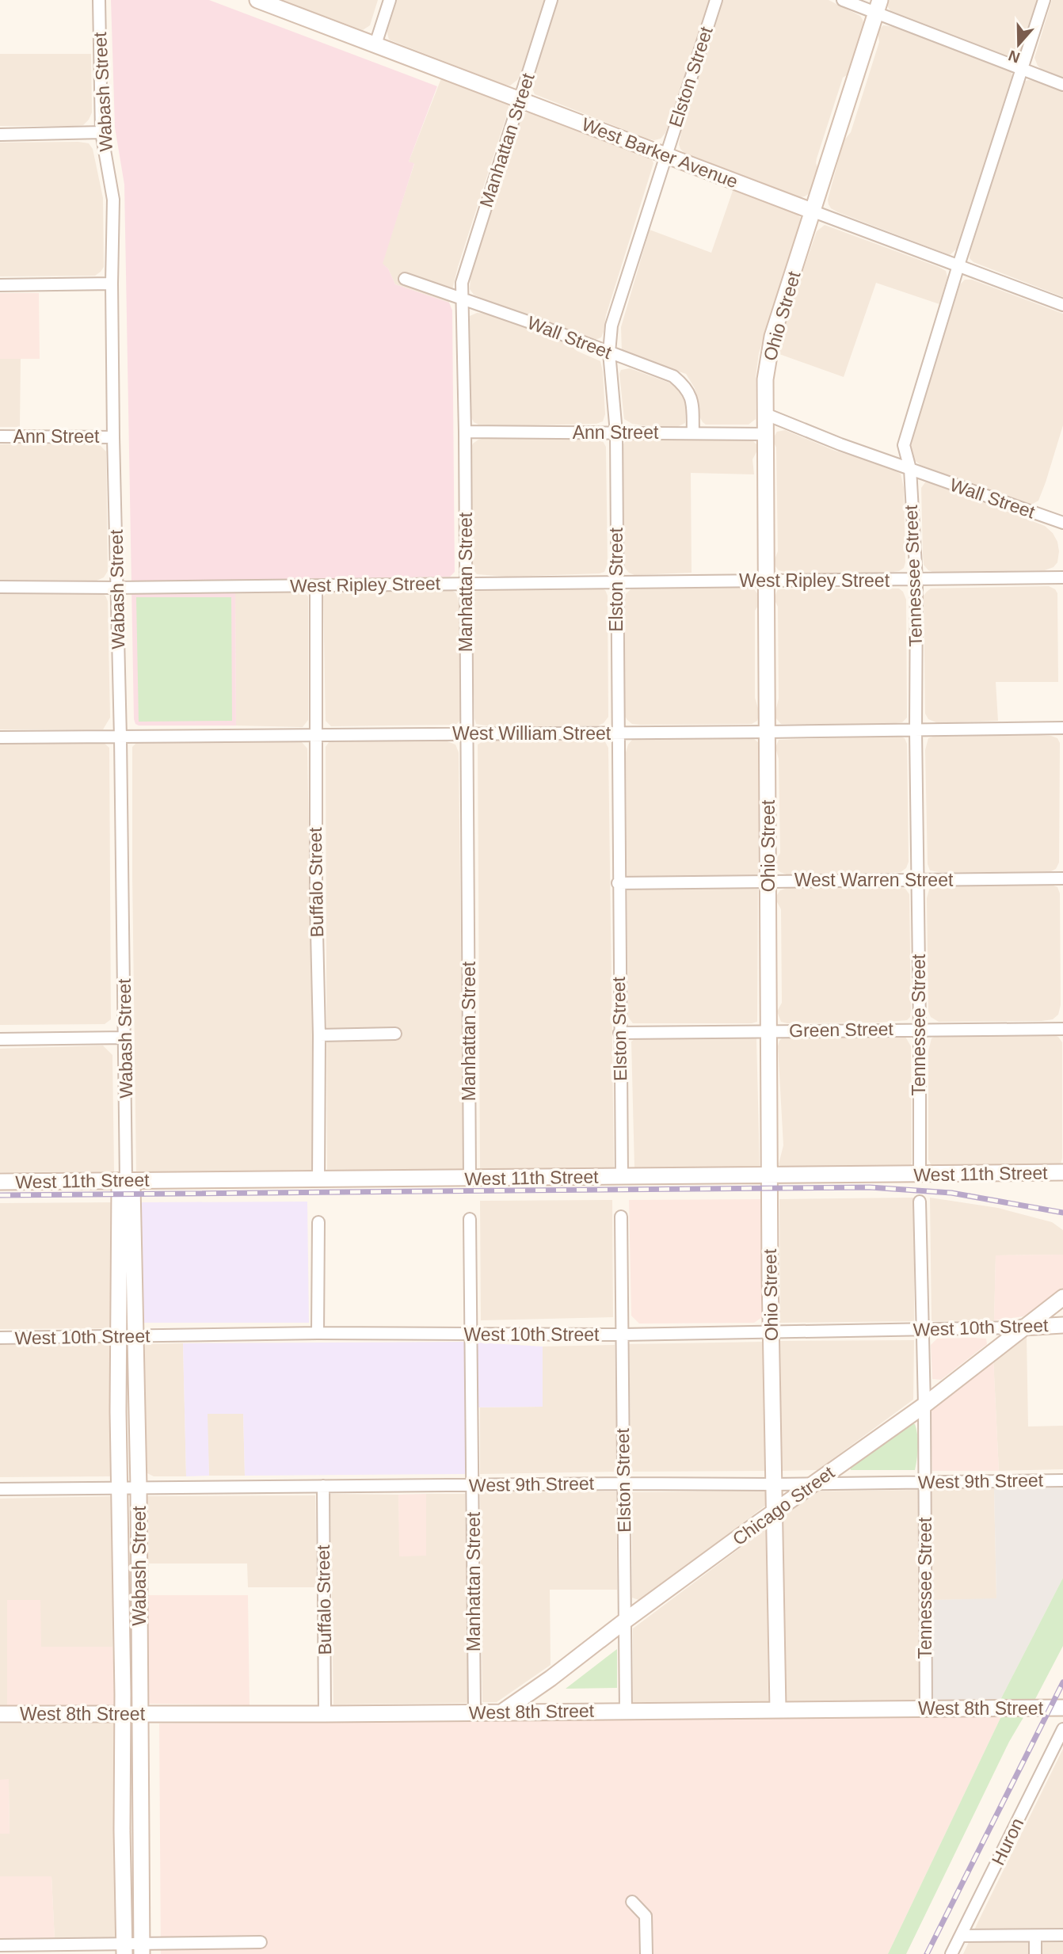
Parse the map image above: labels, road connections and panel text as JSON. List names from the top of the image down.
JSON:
{
  "streets": {
    "street": [
      "Elston Street",
      "Wabash Street",
      "Manhattan Street",
      "West Barker Avenue",
      "Ohio Street",
      "Wall Street",
      "Ann Street",
      "Tennessee Street",
      "West Ripley Street",
      "West William Street",
      "West Warren Street",
      "Buffalo Street",
      "Green Street",
      "West 11th Street",
      "West 10th Street",
      "West 9th Street",
      "Chicago Street",
      "West 8th Street",
      "Huron"
    ]
  },
  "crossings": [
    ["Elston Street", "West Barker Avenue"],
    ["Elston Street", "Wall Street"],
    ["Elston Street", "Ann Street"],
    ["Elston Street", "West Ripley Street"],
    ["Elston Street", "West William Street"],
    ["Elston Street", "West Warren Street"],
    ["Elston Street", "Green Street"],
    ["Elston Street", "West 11th Street"],
    ["Elston Street", "West 10th Street"],
    ["Elston Street", "West 9th Street"],
    ["Elston Street", "Chicago Street"],
    ["Elston Street", "West 8th Street"],
    ["Wabash Street", "Ann Street"],
    ["Wabash Street", "West Ripley Street"],
    ["Wabash Street", "West William Street"],
    ["Wabash Street", "West 11th Street"],
    ["Wabash Street", "West 10th Street"],
    ["Wabash Street", "West 9th Street"],
    ["Wabash Street", "West 8th Street"],
    ["Manhattan Street", "West Barker Avenue"],
    ["Manhattan Street", "Wall Street"],
    ["Manhattan Street", "Ann Street"],
    ["Manhattan Street", "West Ripley Street"],
    ["Manhattan Street", "West William Street"],
    ["Manhattan Street", "West 11th Street"],
    ["Manhattan Street", "West 10th Street"],
    ["Manhattan Street", "West 9th Street"],
    ["Manhattan Street", "West 8th Street"],
    ["West Barker Avenue", "Ohio Street"],
    ["West Barker Avenue", "Tennessee Street"],
    ["Ohio Street", "Wall Street"],
    ["Ohio Street", "Ann Street"],
    ["Ohio Street", "West Ripley Street"],
    ["Ohio Street", "West William Street"],
    ["Ohio Street", "West Warren Street"],
    ["Ohio Street", "Green Street"],
    ["Ohio Street", "West 11th Street"],
    ["Ohio Street", "West 10th Street"],
    ["Ohio Street", "West 9th Street"],
    ["Ohio Street", "Chicago Street"],
    ["Ohio Street", "West 8th Street"],
    ["Wall Street", "Ann Street"],
    ["Wall Street", "Tennessee Street"],
    ["Tennessee Street", "West Ripley Street"],
    ["Tennessee Street", "West William Street"],
    ["Tennessee Street", "West Warren Street"],
    ["Tennessee Street", "Green Street"],
    ["Tennessee Street", "West 11th Street"],
    ["Tennessee Street", "West 10th Street"],
    ["Tennessee Street", "West 9th Street"],
    ["Tennessee Street", "Chicago Street"],
    ["Tennessee Street", "West 8th Street"],
    ["West Ripley Street", "Buffalo Street"],
    ["West William Street", "Buffalo Street"],
    ["Buffalo Street", "West 11th Street"],
    ["Buffalo Street", "West 9th Street"],
    ["Buffalo Street", "West 8th Street"],
    ["West 10th Street", "Chicago Street"],
    ["West 9th Street", "Chicago Street"],
    ["Chicago Street", "West 8th Street"]
  ],
  "north": "bottom"
}
